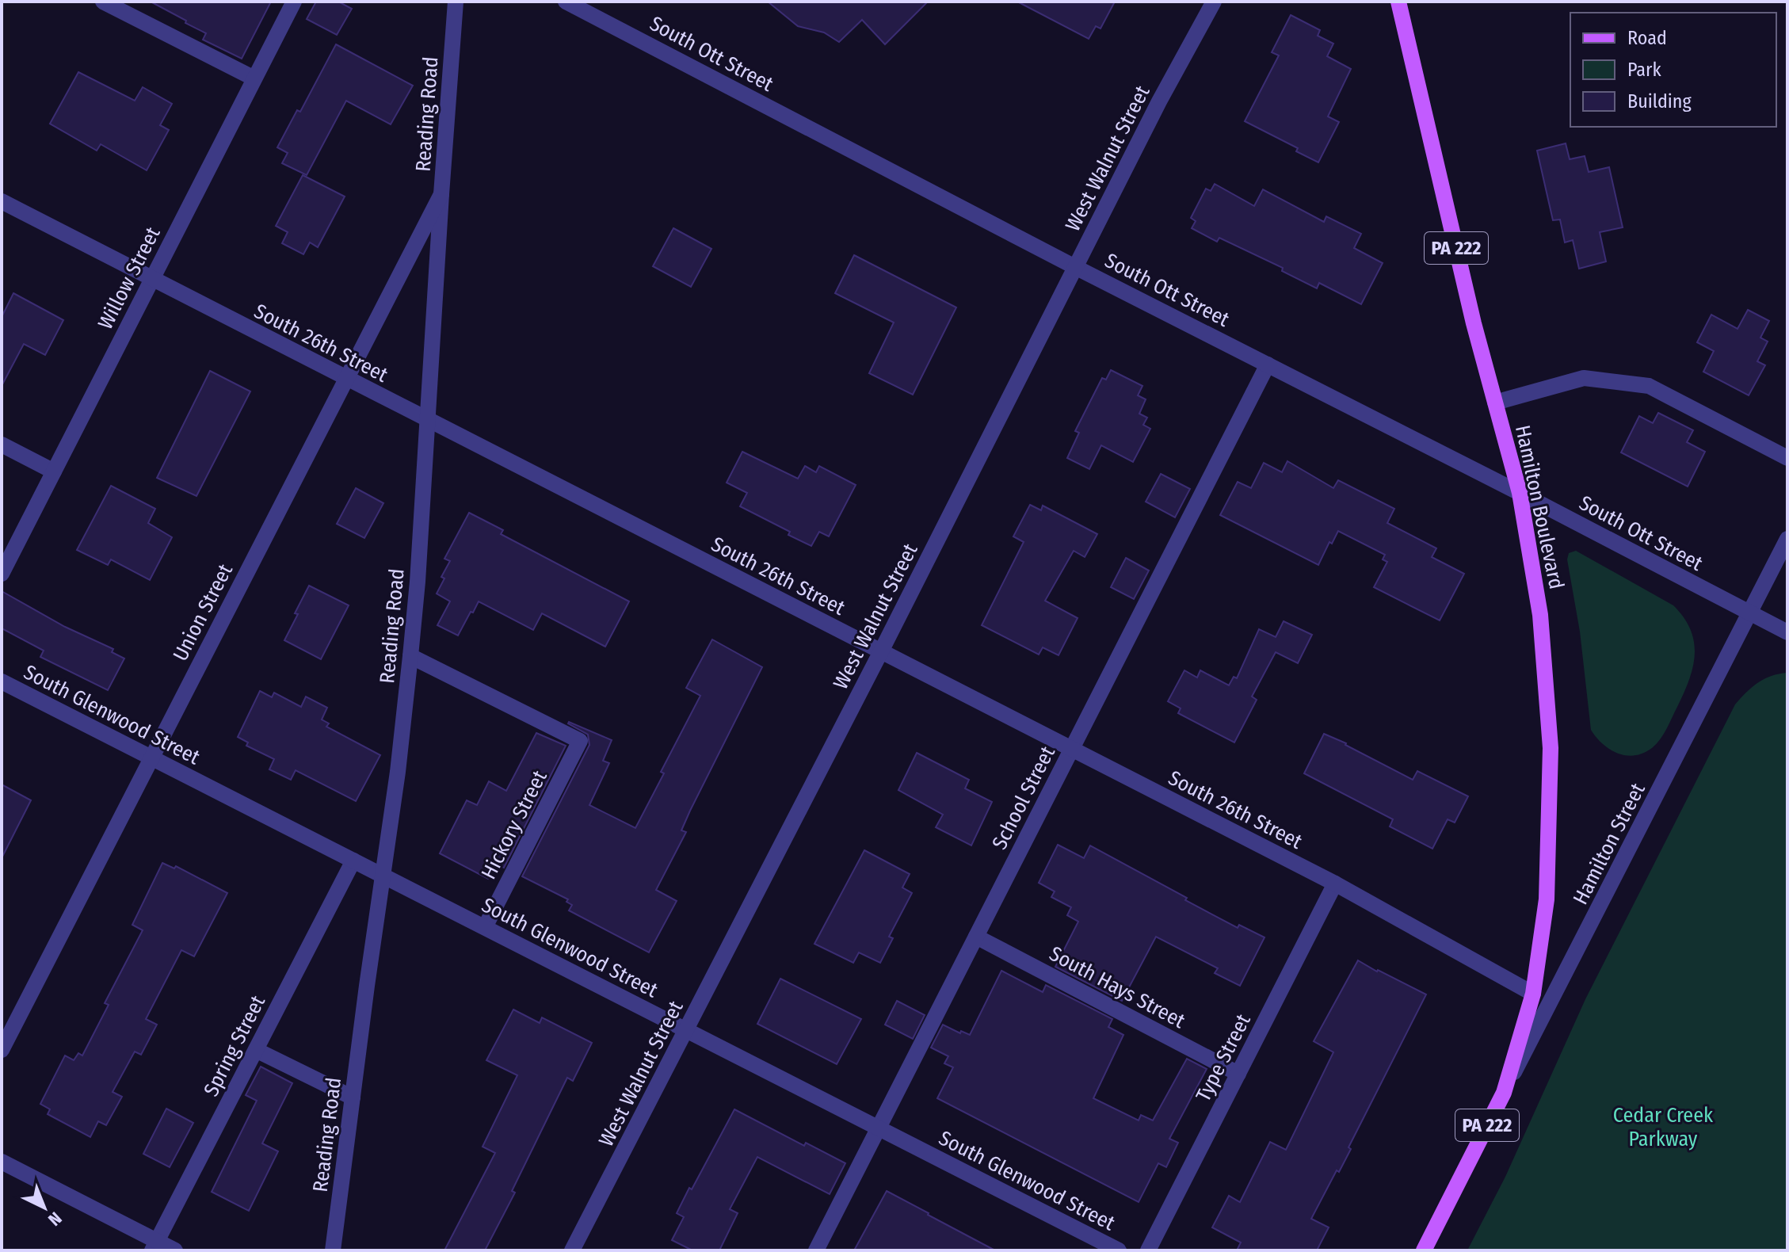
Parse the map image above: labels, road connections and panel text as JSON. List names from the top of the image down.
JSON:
{
  "streets": {
    "main road": ["PA 222", "Hamilton Boulevard", "Hamilton Street"],
    "street": [
      "South Ott Street",
      "Reading Road",
      "West Walnut Street",
      "Willow Street",
      "South 26th Street",
      "Union Street",
      "South Glenwood Street",
      "School Street",
      "Hickory Street",
      "South Hays Street",
      "Spring Street",
      "Type Street"
    ]
  },
  "crossings": [
    ["South Ott Street", "West Walnut Street"],
    ["South Ott Street", "Hamilton Boulevard"],
    ["South Ott Street", "School Street"],
    ["South Ott Street", "Hamilton Street"],
    ["Reading Road", "South 26th Street"],
    ["Reading Road", "Union Street"],
    ["Reading Road", "South Glenwood Street"],
    ["Reading Road", "Hickory Street"],
    ["West Walnut Street", "South 26th Street"],
    ["West Walnut Street", "South Glenwood Street"],
    ["Willow Street", "South 26th Street"],
    ["South 26th Street", "Hamilton Boulevard"],
    ["South 26th Street", "Union Street"],
    ["South 26th Street", "School Street"],
    ["South 26th Street", "Hamilton Street"],
    ["South 26th Street", "Type Street"],
    ["Hamilton Boulevard", "Hamilton Street"],
    ["Union Street", "South Glenwood Street"],
    ["South Glenwood Street", "School Street"],
    ["South Glenwood Street", "Hickory Street"],
    ["South Glenwood Street", "Spring Street"],
    ["School Street", "South Hays Street"],
    ["South Hays Street", "Type Street"]
  ],
  "parks": ["Cedar Creek Parkway"],
  "legend": ["Road", "Park", "Building"],
  "north": "bottom right"
}
